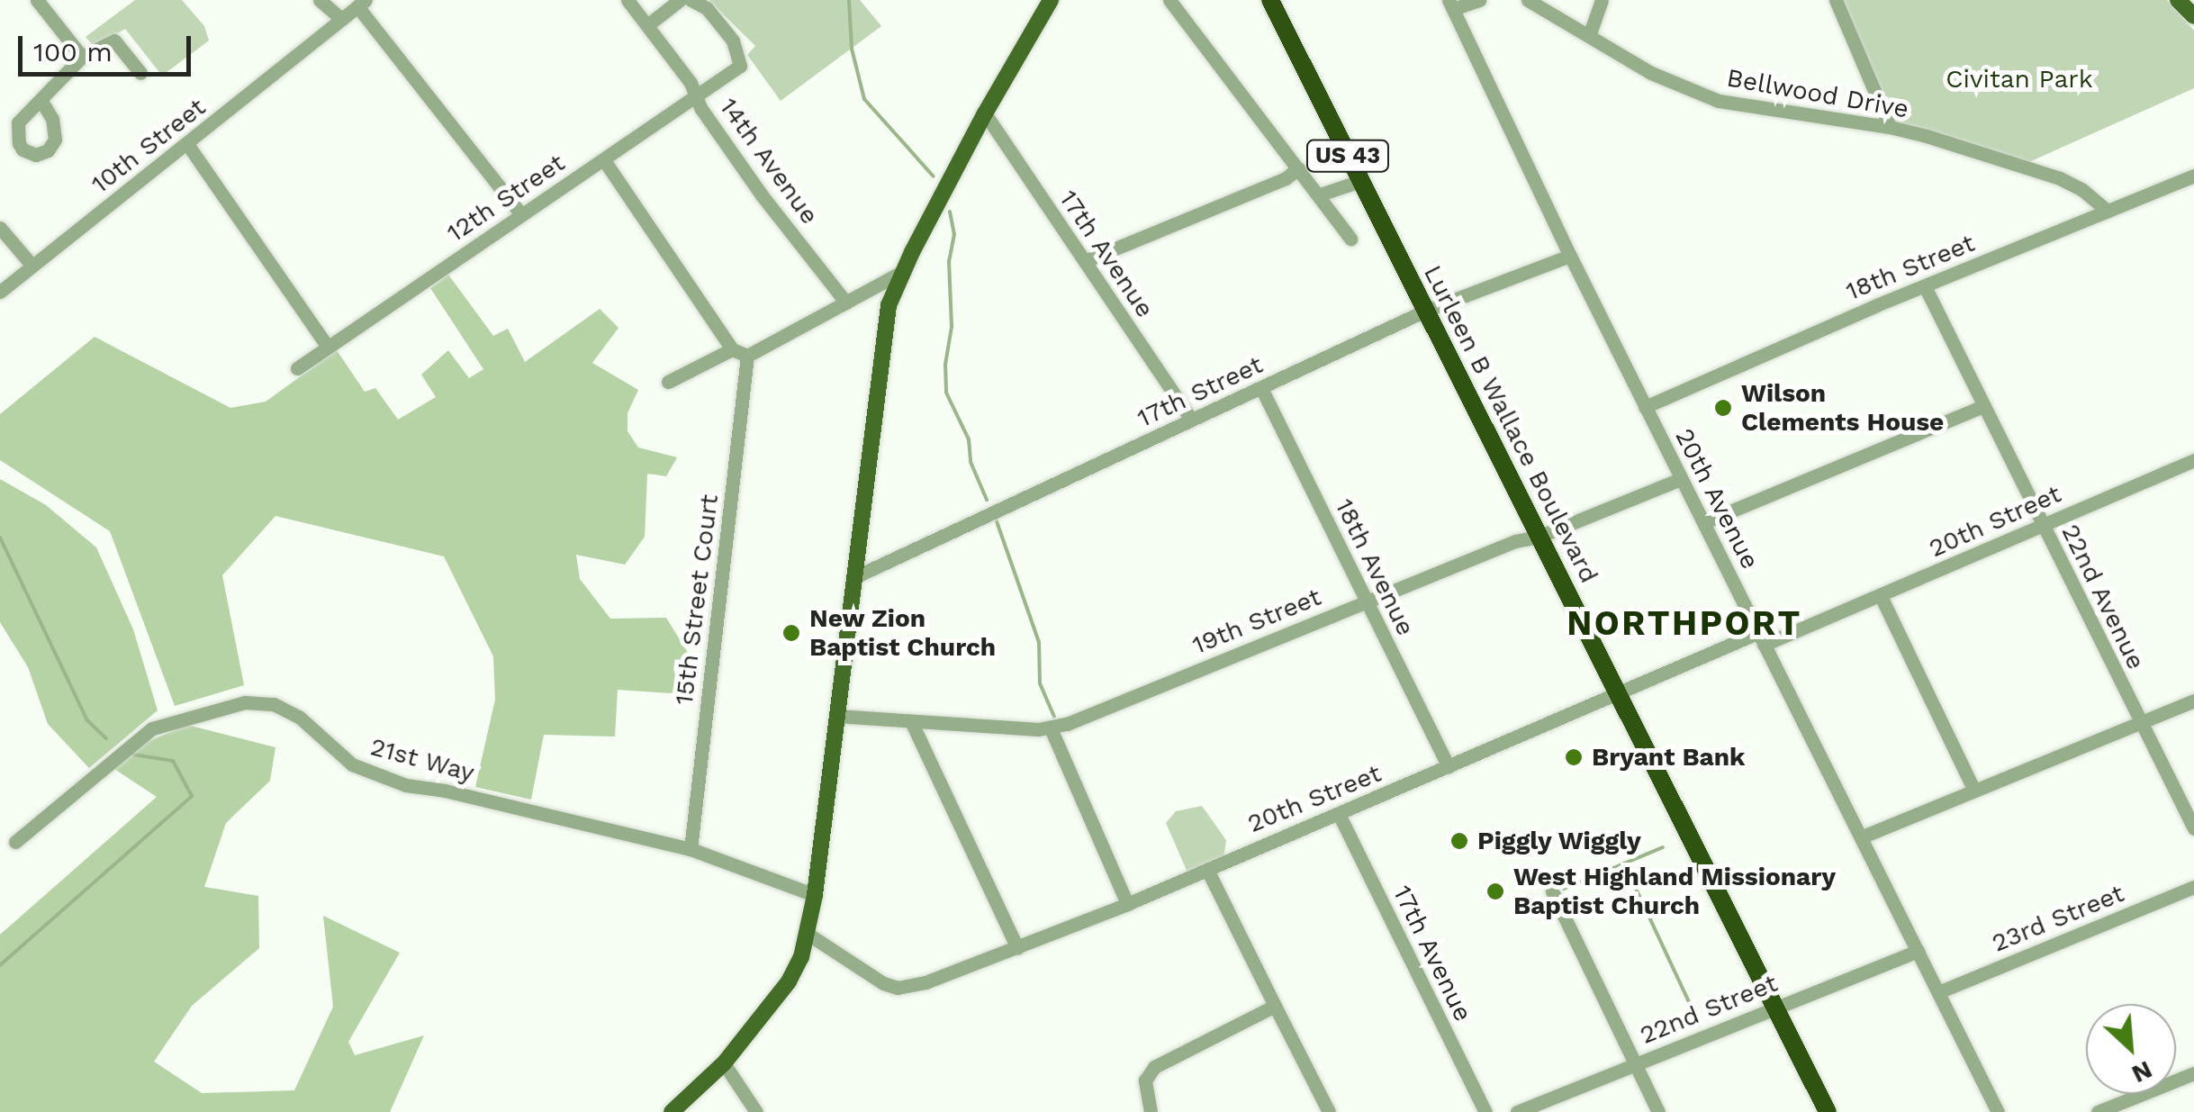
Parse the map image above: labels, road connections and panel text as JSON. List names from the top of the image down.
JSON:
{
  "streets": {
    "highway": ["US 43", "Lurleen B Wallace Boulevard"],
    "street": [
      "Bellwood Drive",
      "10th Street",
      "14th Avenue",
      "12th Street",
      "17th Avenue",
      "18th Street",
      "17th Street",
      "20th Avenue",
      "20th Street",
      "18th Avenue",
      "22nd Avenue",
      "15th Street Court",
      "19th Street",
      "21st Way",
      "23rd Street",
      "22nd Street"
    ]
  },
  "crossings": [
    ["Bellwood Drive", "18th Street"],
    ["14th Avenue", "12th Street"],
    ["17th Avenue", "17th Street"],
    ["17th Avenue", "20th Street"],
    ["18th Street", "20th Avenue"],
    ["18th Street", "22nd Avenue"],
    ["17th Street", "Lurleen B Wallace Boulevard"],
    ["17th Street", "20th Avenue"],
    ["17th Street", "18th Avenue"],
    ["Lurleen B Wallace Boulevard", "20th Street"],
    ["Lurleen B Wallace Boulevard", "19th Street"],
    ["Lurleen B Wallace Boulevard", "22nd Street"],
    ["20th Avenue", "20th Street"],
    ["20th Avenue", "19th Street"],
    ["20th Avenue", "23rd Street"],
    ["20th Avenue", "22nd Street"],
    ["20th Street", "18th Avenue"],
    ["20th Street", "22nd Avenue"],
    ["18th Avenue", "19th Street"],
    ["15th Street Court", "21st Way"]
  ],
  "districts": ["NORTHPORT"],
  "parks": ["Civitan Park"],
  "places": [
    "Wilson Clements House",
    "New Zion Baptist Church",
    "Bryant Bank",
    "Piggly Wiggly",
    "West Highland Missionary Baptist Church"
  ],
  "scale_bar": "100 m",
  "north": "bottom right"
}
